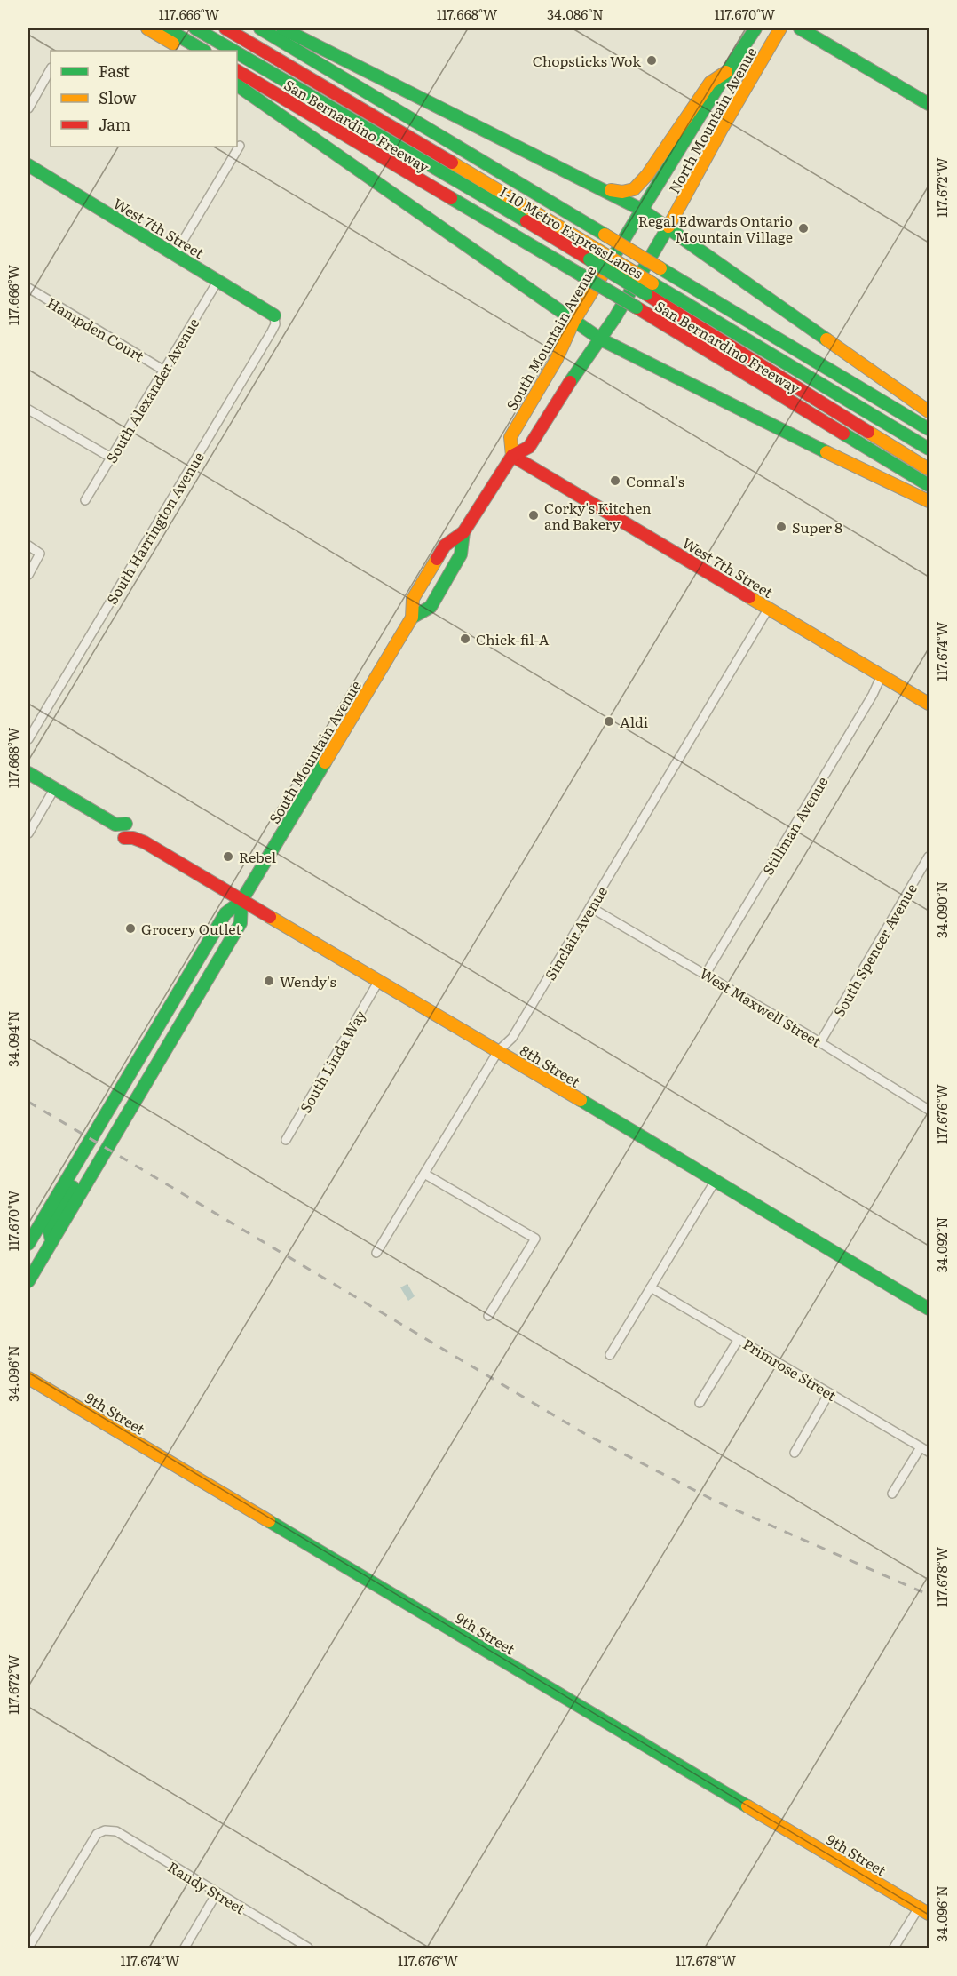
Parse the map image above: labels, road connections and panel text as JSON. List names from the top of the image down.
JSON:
{
  "streets": {
    "main road": [
      "North Mountain Avenue",
      "San Bernardino Freeway",
      "West 7th Street",
      "I-10 Metro ExpressLanes",
      "South Mountain Avenue",
      "8th Street",
      "9th Street"
    ],
    "street": [
      "Hampden Court",
      "South Alexander Avenue",
      "South Harrington Avenue",
      "Stillman Avenue",
      "Sinclair Avenue",
      "South Spencer Avenue",
      "West Maxwell Street",
      "South Linda Way",
      "Primrose Street",
      "Randy Street"
    ]
  },
  "crossings": [
    ["North Mountain Avenue", "South Mountain Avenue"],
    ["West 7th Street", "South Mountain Avenue"],
    ["West 7th Street", "South Alexander Avenue"],
    ["West 7th Street", "South Harrington Avenue"],
    ["West 7th Street", "Stillman Avenue"],
    ["West 7th Street", "Sinclair Avenue"],
    ["Hampden Court", "South Alexander Avenue"],
    ["South Mountain Avenue", "8th Street"],
    ["Stillman Avenue", "West Maxwell Street"],
    ["Sinclair Avenue", "West Maxwell Street"],
    ["Sinclair Avenue", "8th Street"],
    ["South Spencer Avenue", "West Maxwell Street"],
    ["South Linda Way", "8th Street"]
  ],
  "places": [
    "Chopsticks Wok",
    "Regal Edwards Ontario Mountain Village",
    "Connal's",
    "Corky's Kitchen and Bakery",
    "Super 8",
    "Chick-fil-A",
    "Aldi",
    "Rebel",
    "Grocery Outlet",
    "Wendy's"
  ],
  "legend": ["Fast", "Slow", "Jam"],
  "coordinates": [
    "117.666°W",
    "117.668°W",
    "34.086°N",
    "117.670°W",
    "117.672°W",
    "117.674°W",
    "34.090°N",
    "34.094°N",
    "117.676°W",
    "34.092°N",
    "34.096°N",
    "117.678°W"
  ]
}
